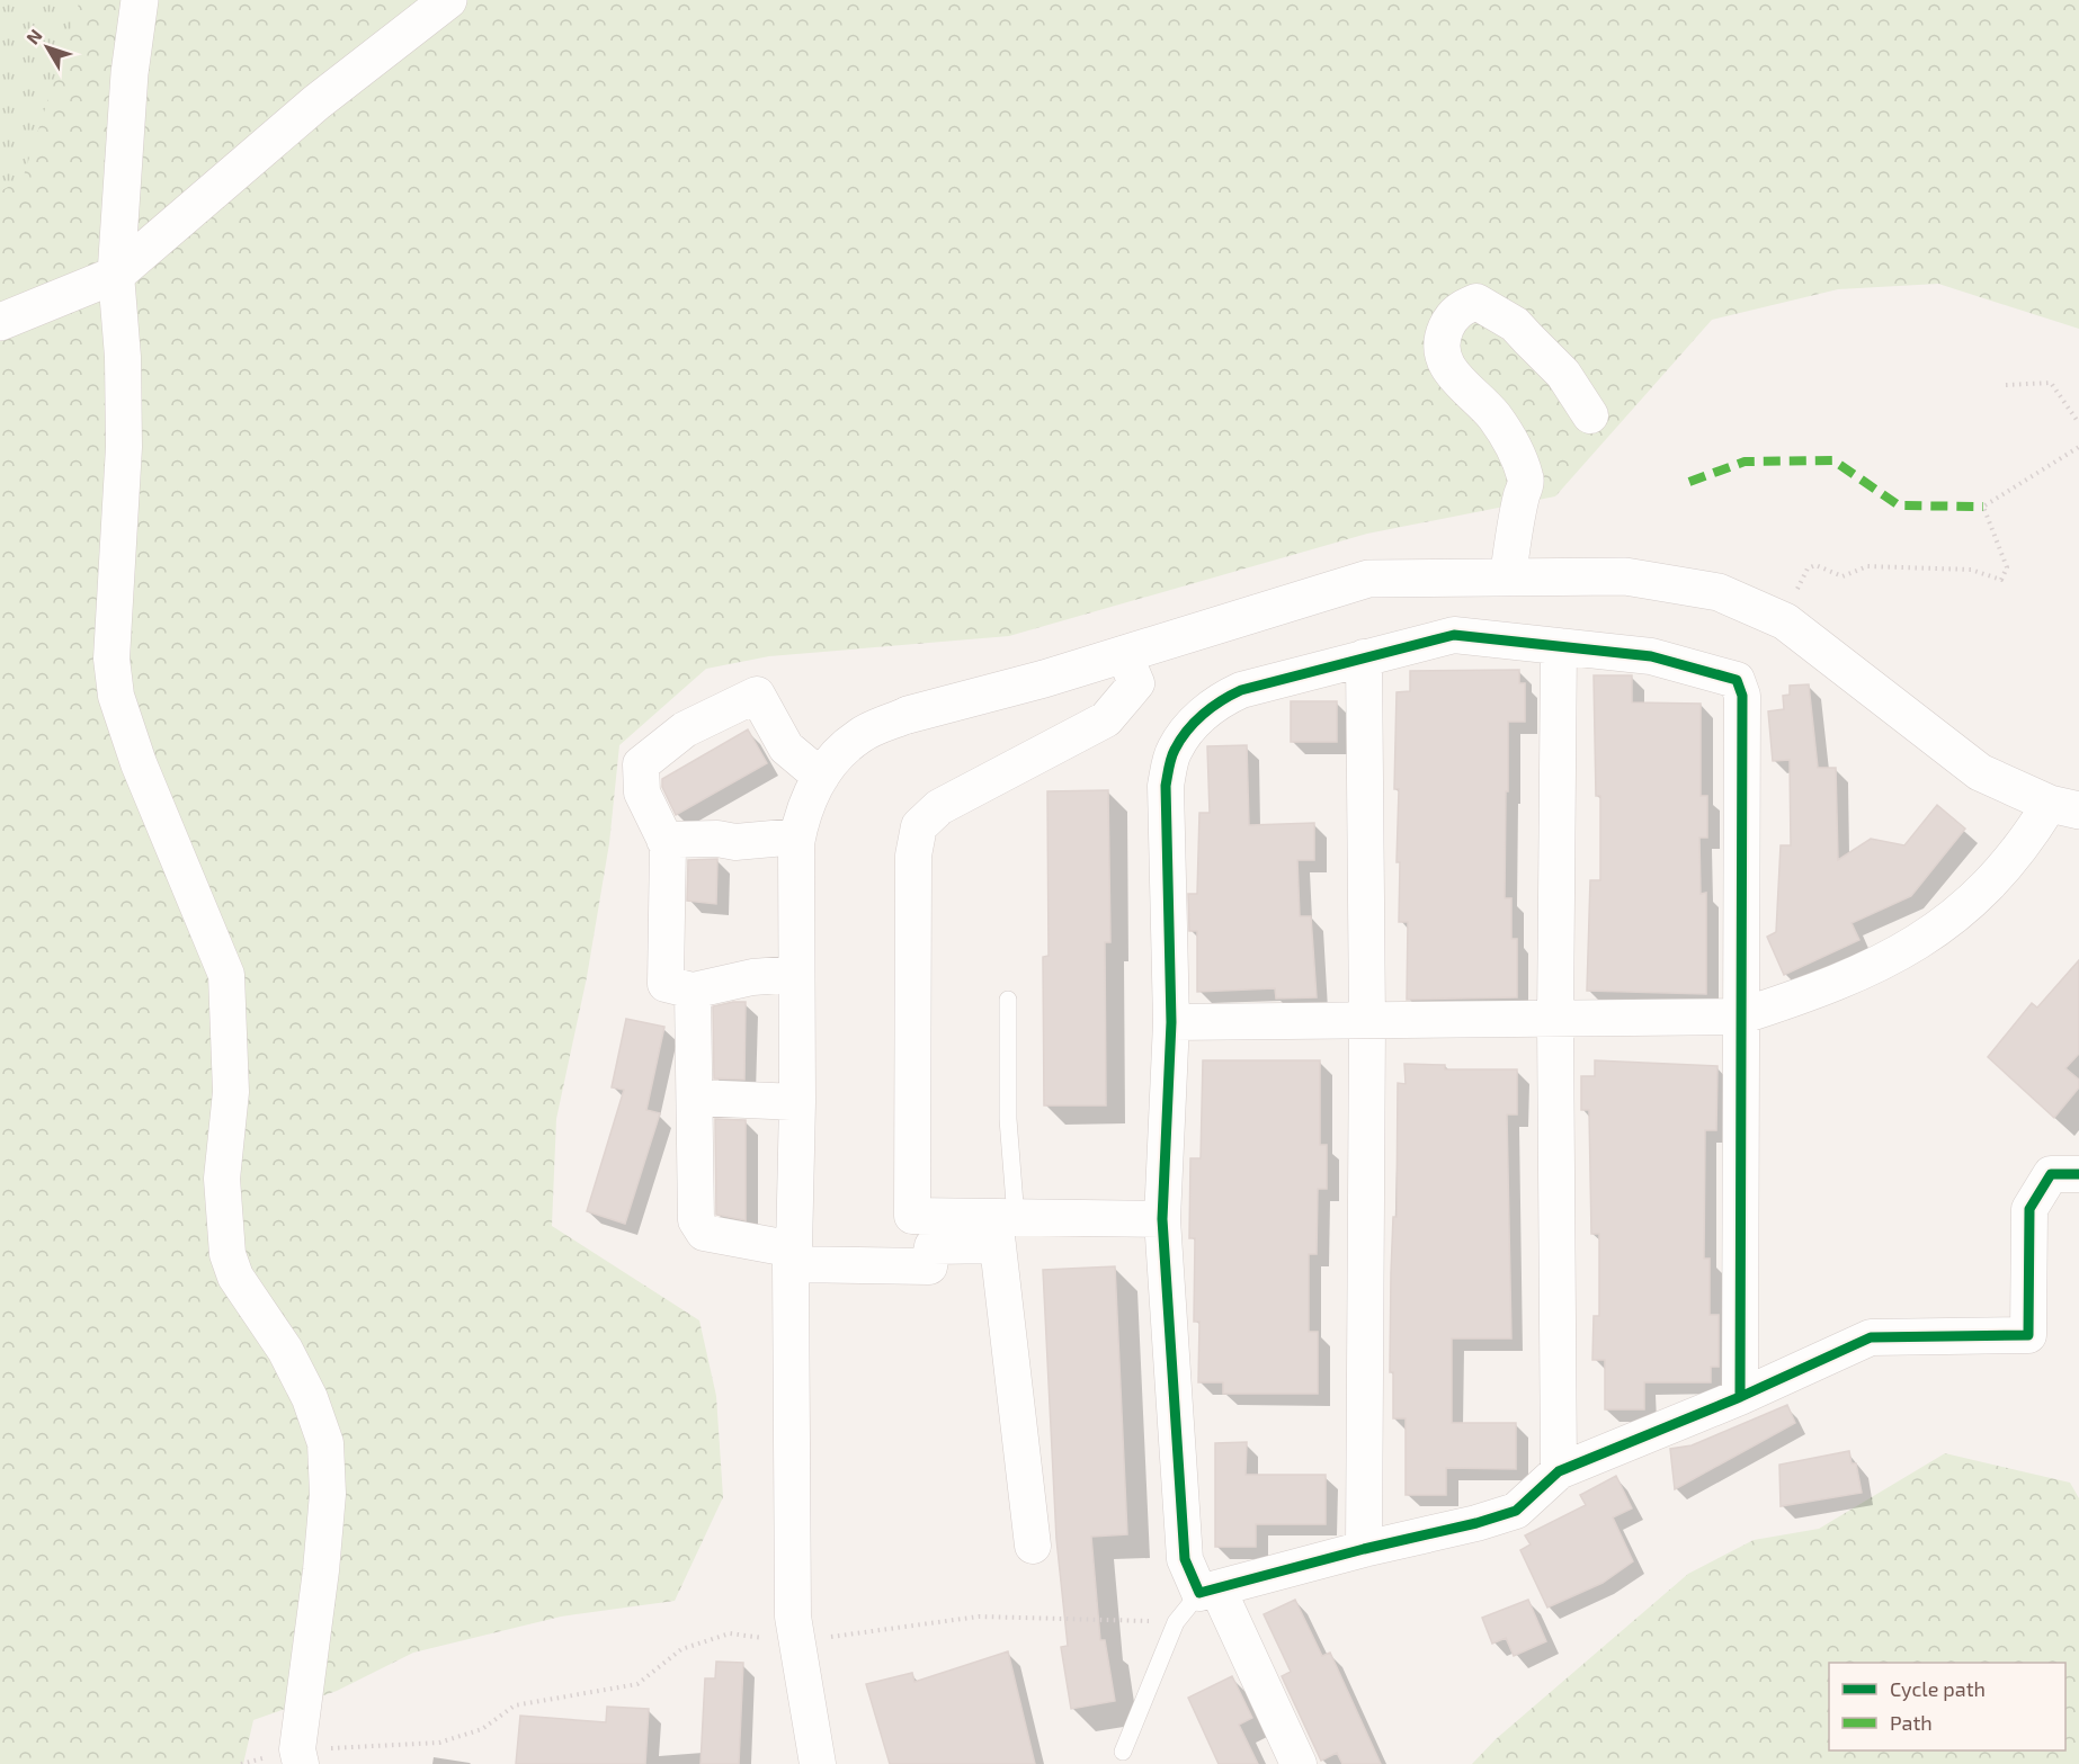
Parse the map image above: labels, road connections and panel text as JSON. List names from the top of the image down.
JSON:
{
  "legend": ["Cycle path", "Path"],
  "north": "top left"
}
